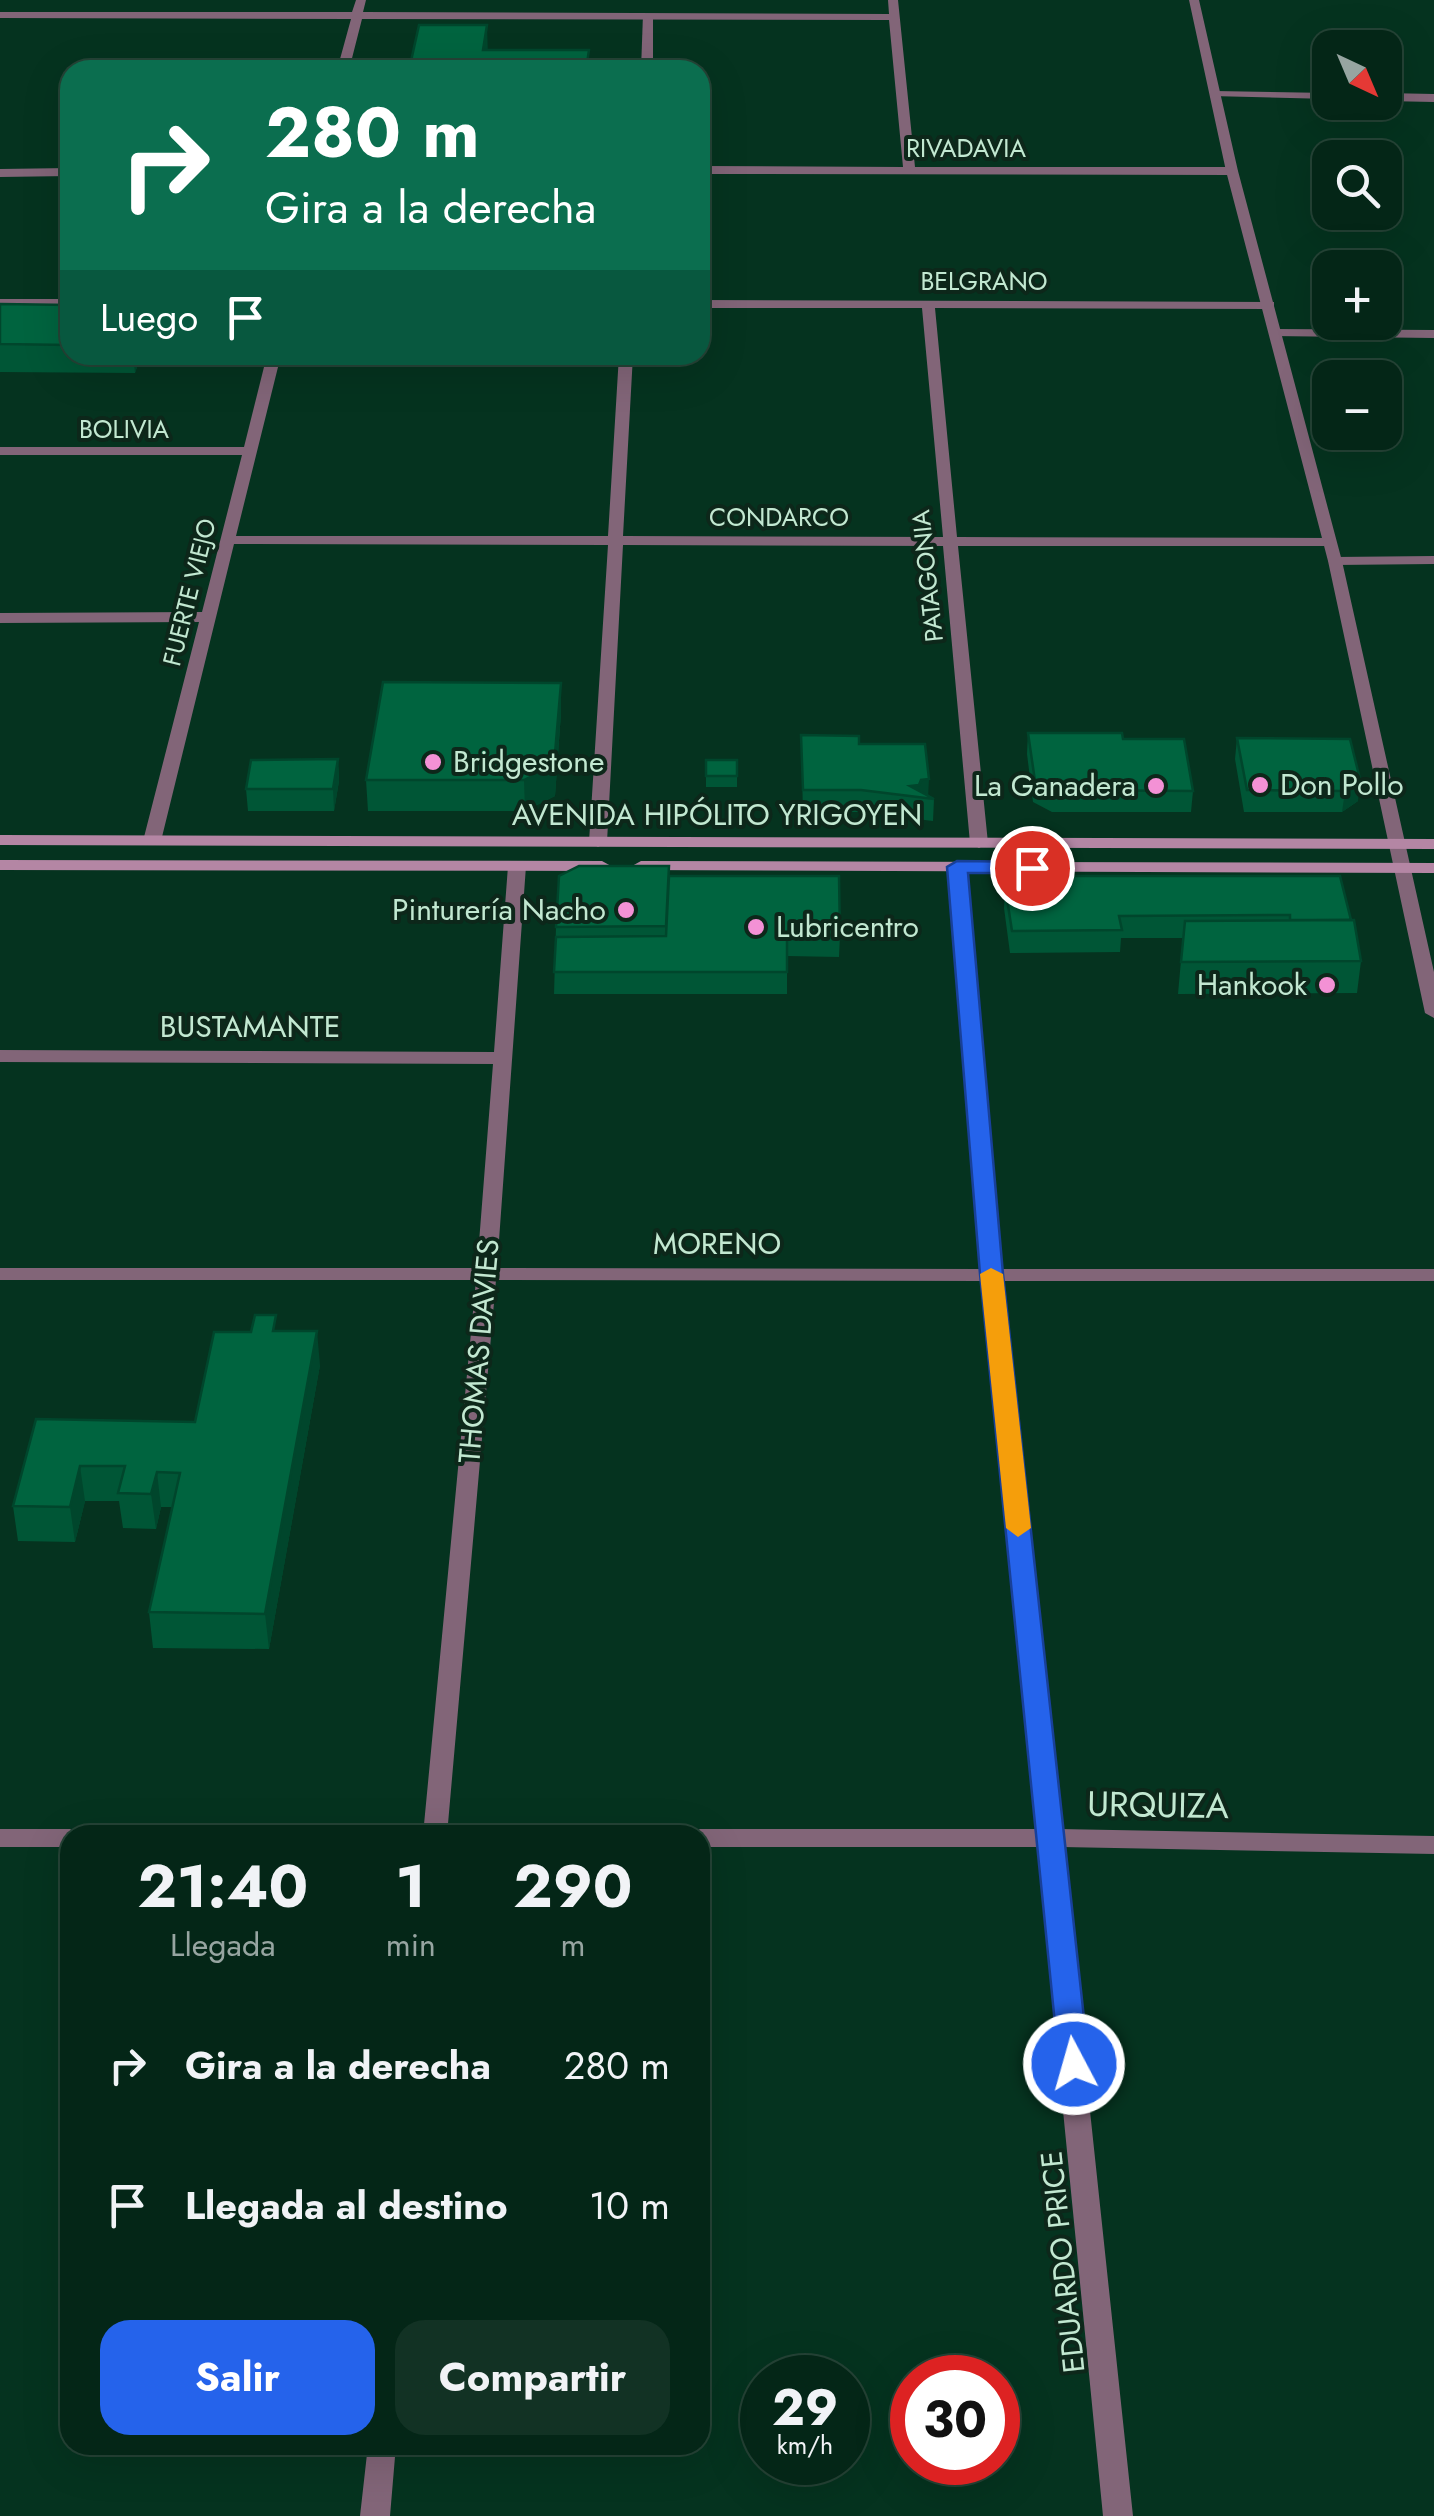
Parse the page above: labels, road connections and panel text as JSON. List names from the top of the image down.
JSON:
{
  "streets": {
    "main road": ["AVENIDA HIPÓLITO YRIGOYEN"],
    "street": [
      "RIVADAVIA",
      "BELGRANO",
      "BOLIVIA",
      "CONDARCO",
      "PATAGONIA",
      "FUERTE VIEJO",
      "BUSTAMANTE",
      "MORENO",
      "THOMAS DAVIES",
      "URQUIZA",
      "EDUARDO PRICE"
    ]
  },
  "crossings": [
    ["BELGRANO", "PATAGONIA"],
    ["BOLIVIA", "FUERTE VIEJO"],
    ["CONDARCO", "PATAGONIA"],
    ["CONDARCO", "FUERTE VIEJO"],
    ["PATAGONIA", "AVENIDA HIPÓLITO YRIGOYEN"],
    ["FUERTE VIEJO", "AVENIDA HIPÓLITO YRIGOYEN"],
    ["AVENIDA HIPÓLITO YRIGOYEN", "THOMAS DAVIES"],
    ["AVENIDA HIPÓLITO YRIGOYEN", "EDUARDO PRICE"],
    ["BUSTAMANTE", "THOMAS DAVIES"],
    ["MORENO", "THOMAS DAVIES"],
    ["MORENO", "EDUARDO PRICE"],
    ["URQUIZA", "EDUARDO PRICE"]
  ],
  "places": [
    "Bridgestone",
    "Don Pollo",
    "La Ganadera",
    "Pinturería Nacho",
    "Lubricentro",
    "Hankook"
  ],
  "north": "bottom right",
  "page": {
    "map_buttons": ["+", "−"],
    "turn": ["280 m", "Gira a la derecha"],
    "then": "Luego",
    "eta": [
      "21:40",
      "Llegada",
      "1",
      "min",
      "290",
      "m"
    ],
    "list": [
      {
        "name": "Gira a la derecha",
        "value": "280 m"
      },
      {
        "name": "Llegada al destino",
        "value": "10 m"
      }
    ],
    "buttons": ["Salir", "Compartir"],
    "speed": "29 km/h",
    "limit": "30"
  }
}
